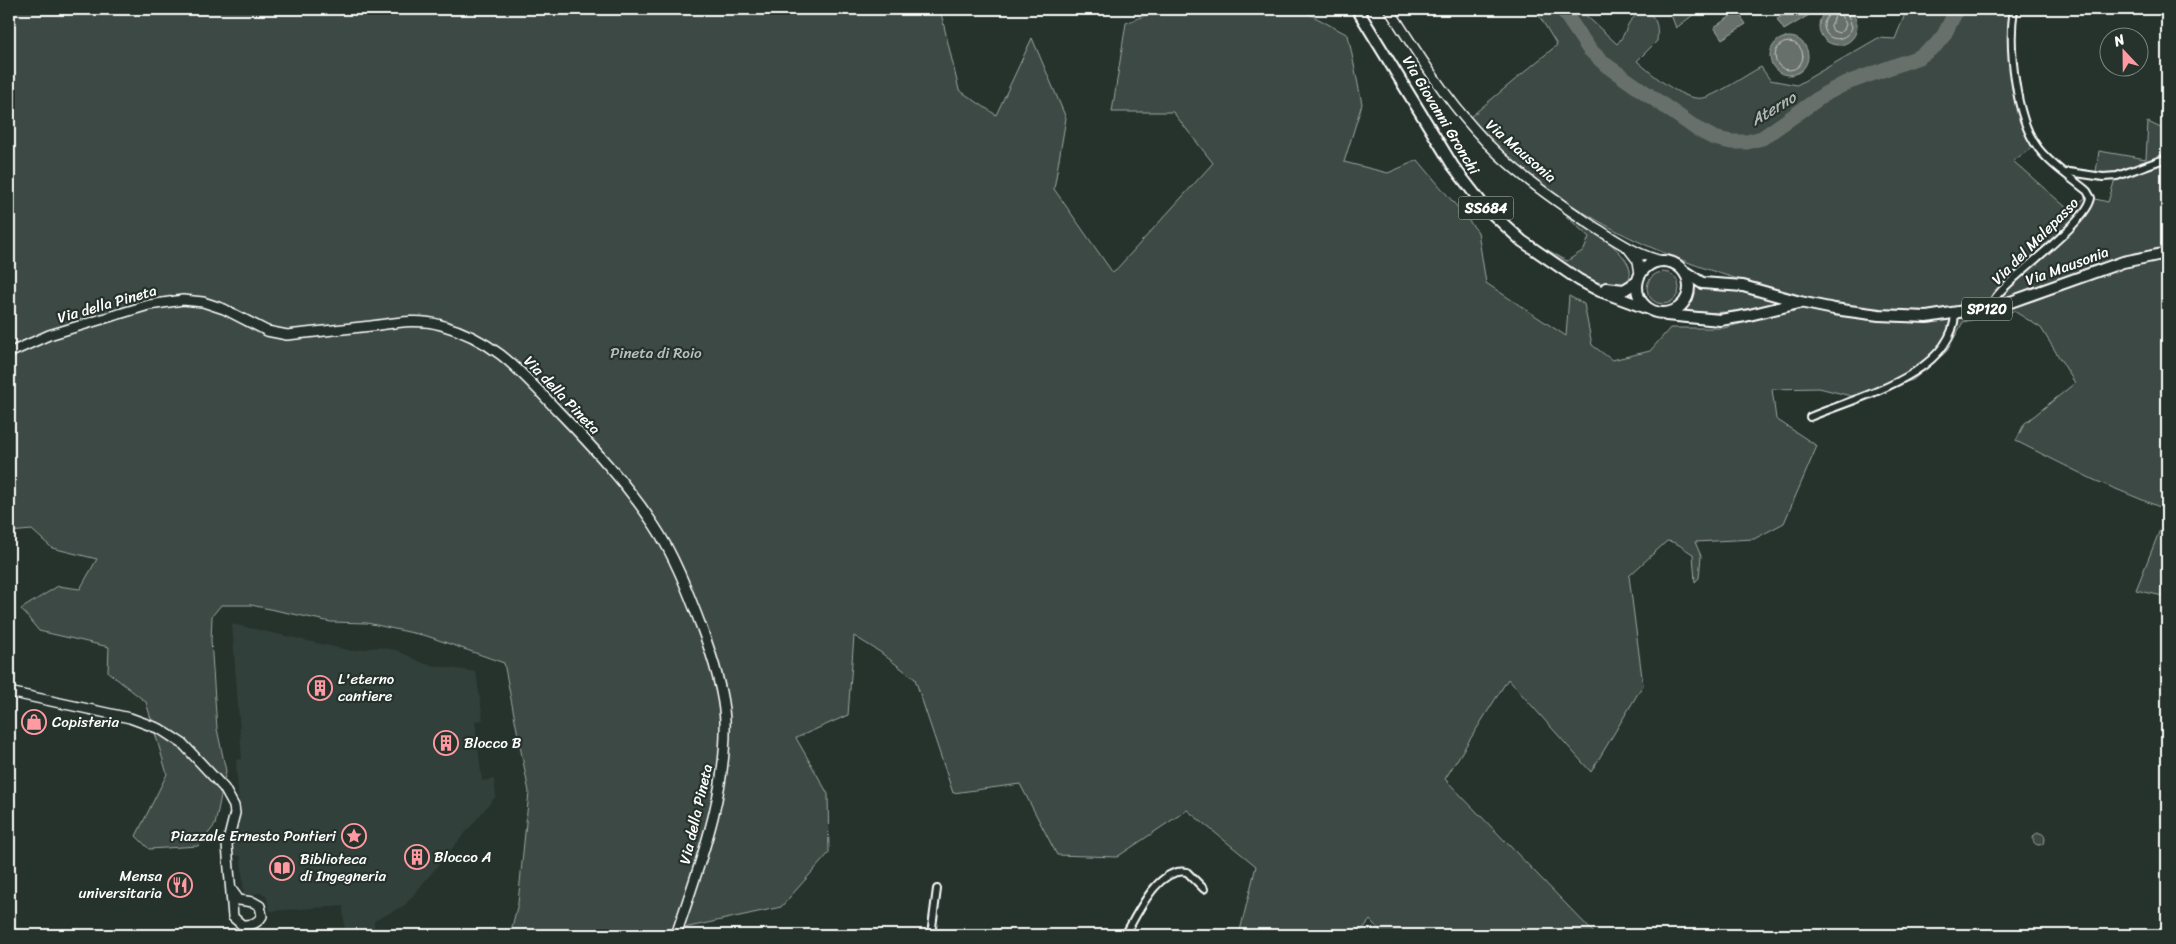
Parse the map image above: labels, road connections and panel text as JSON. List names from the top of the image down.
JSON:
{
  "streets": {
    "main road": [
      "Via Giovanni Gronchi",
      "Via Mausonia",
      "SS684",
      "Via della Pineta",
      "SP120"
    ],
    "street": ["Via del Malepasso"]
  },
  "crossings": [
    ["Via Giovanni Gronchi", "Via Mausonia"],
    ["Via Mausonia", "Via del Malepasso"]
  ],
  "water": ["Aterno"],
  "parks": ["Pineta di Roio"],
  "places": {
    "building": ["L'eterno cantiere", "Blocco B", "Blocco A"],
    "shop": ["Copisteria"],
    "place": ["Piazzale Ernesto Pontieri"],
    "library": ["Biblioteca di Ingegneria"],
    "restaurant": ["Mensa universitaria"]
  },
  "north": "top"
}
